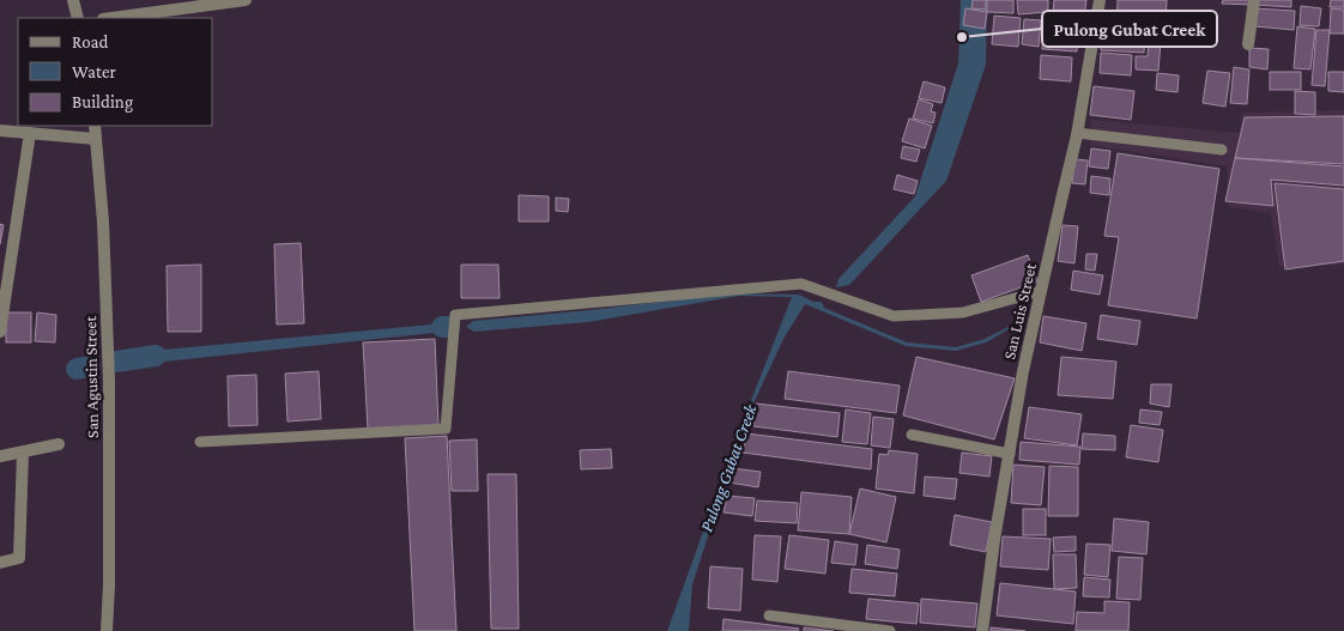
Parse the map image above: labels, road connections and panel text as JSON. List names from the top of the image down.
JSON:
{
  "streets": {
    "street": ["San Luis Street", "San Agustin Street"]
  },
  "water": ["Pulong Gubat Creek"],
  "places": ["Pulong Gubat Creek"],
  "legend": ["Road", "Water", "Building"]
}
